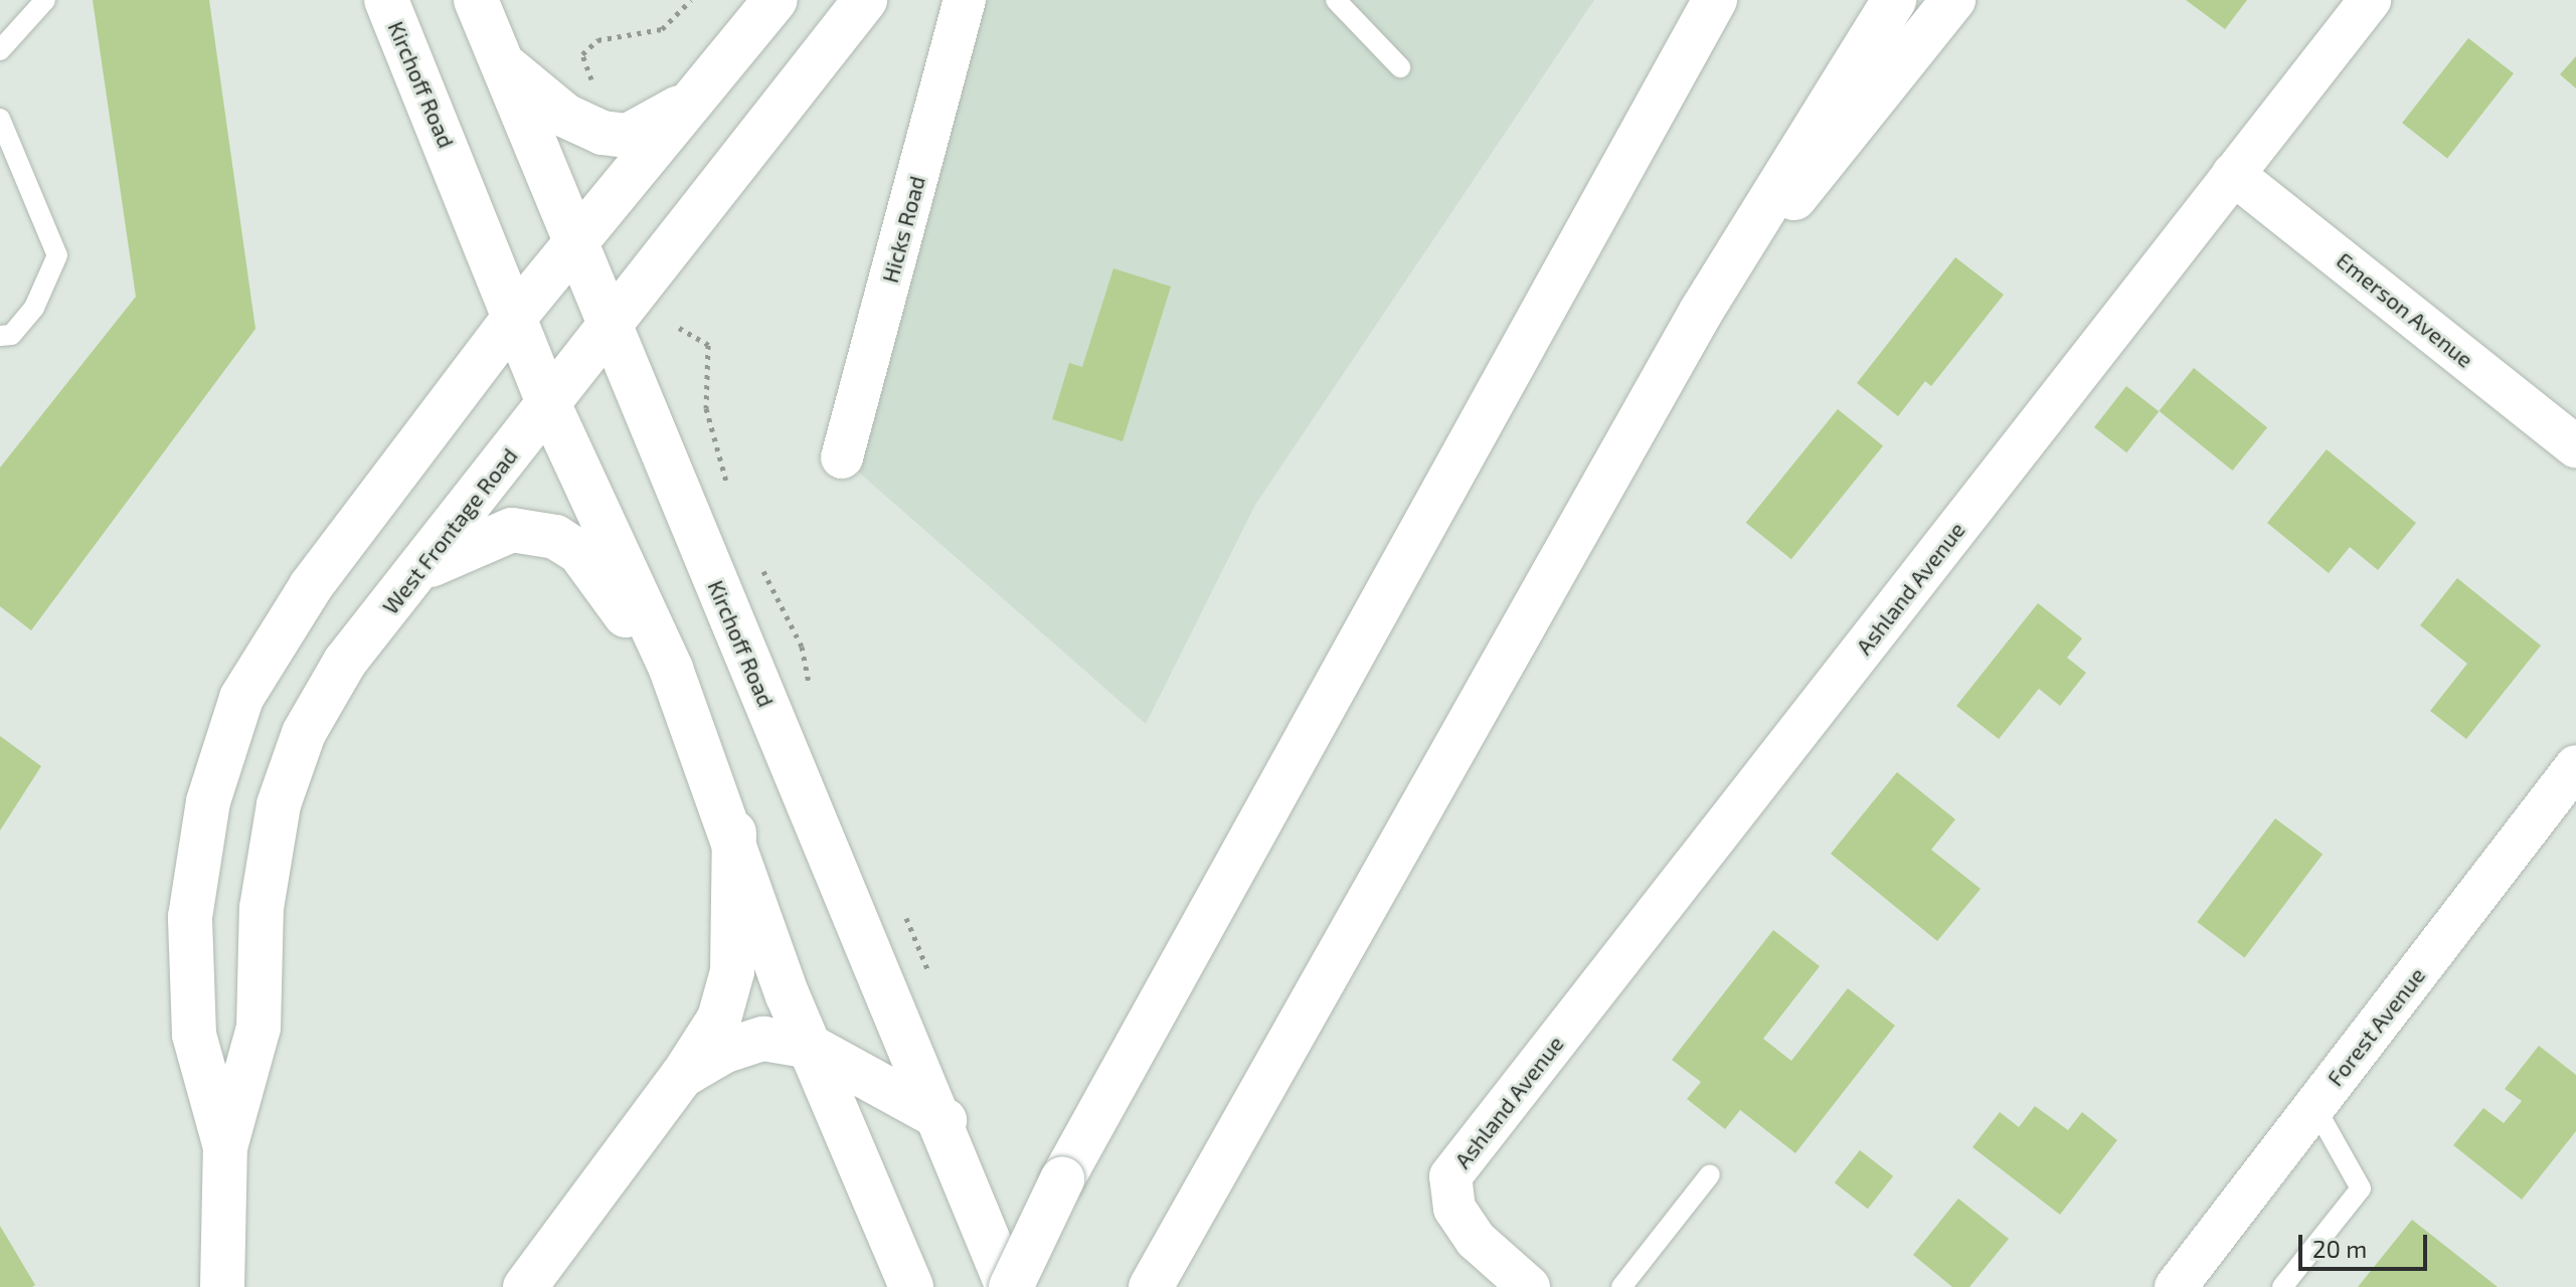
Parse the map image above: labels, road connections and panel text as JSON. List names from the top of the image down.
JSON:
{
  "streets": {
    "main road": ["Kirchoff Road", "West Frontage Road"],
    "street": [
      "Hicks Road",
      "Emerson Avenue",
      "Ashland Avenue",
      "Forest Avenue"
    ]
  },
  "crossings": [
    ["Kirchoff Road", "West Frontage Road"],
    ["Emerson Avenue", "Ashland Avenue"]
  ],
  "scale_bar": "20 m"
}
